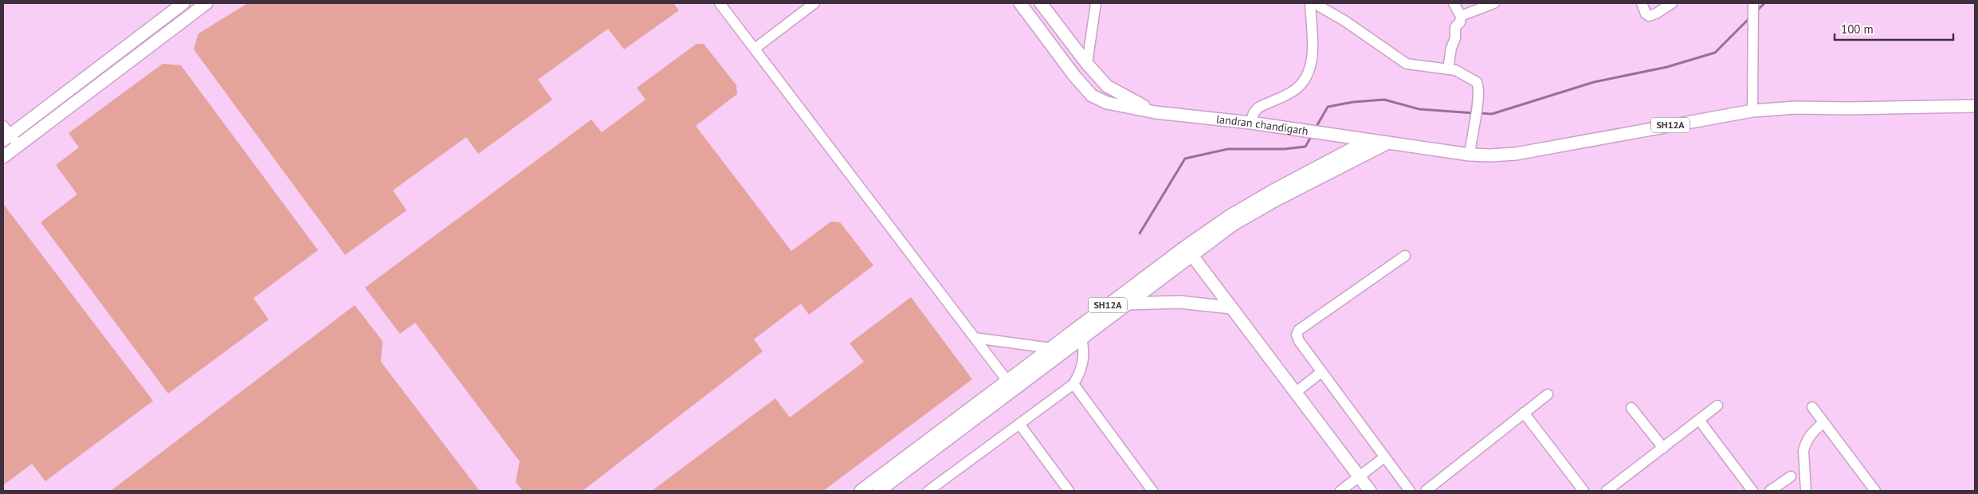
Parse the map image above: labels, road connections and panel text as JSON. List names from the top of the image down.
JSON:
{
  "streets": {
    "main road": ["landran chandigarh", "SH12A"]
  },
  "crossings": [
    ["landran chandigarh", "SH12A"]
  ],
  "scale_bar": "100 m"
}
